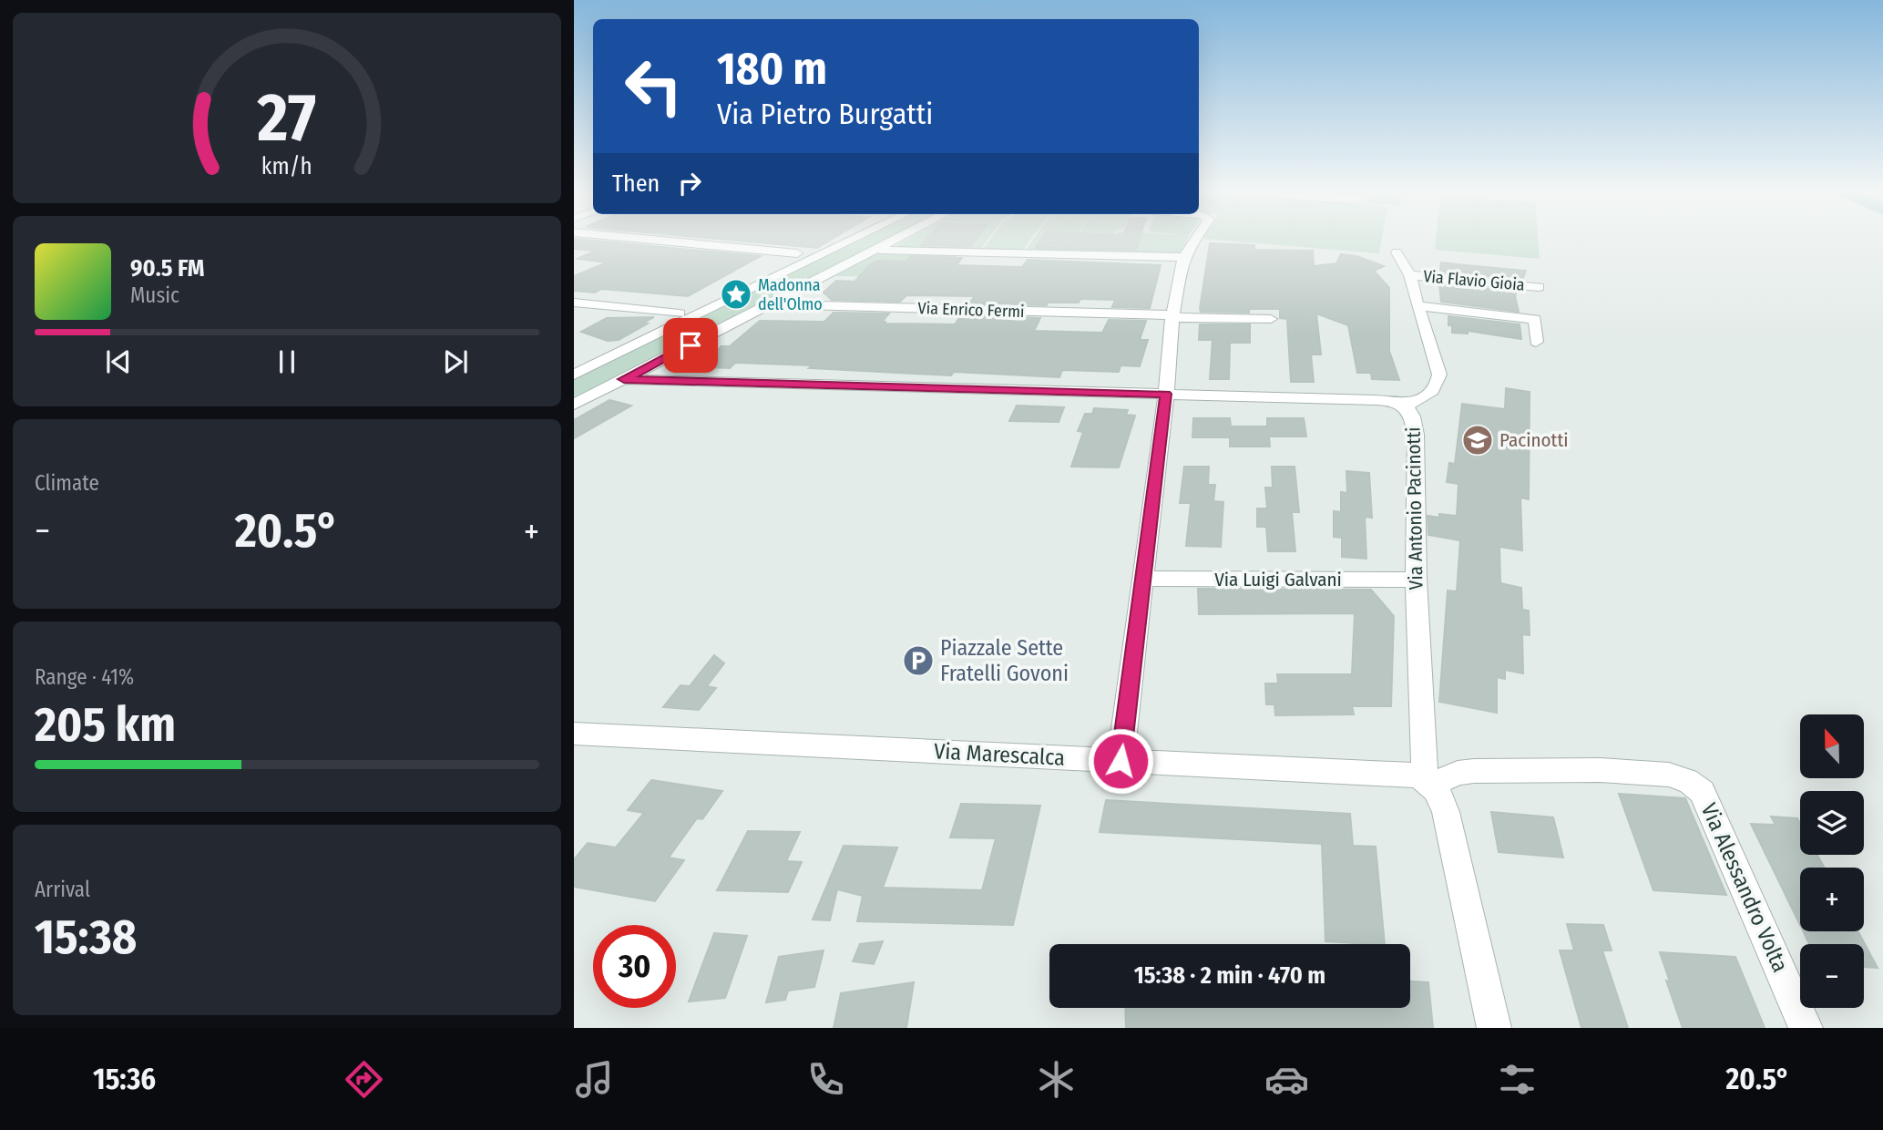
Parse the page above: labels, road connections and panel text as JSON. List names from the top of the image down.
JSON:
{
  "streets": {
    "street": [
      "Via Flavio Gioia",
      "Via Enrico Fermi",
      "Via Antonio Pacinotti",
      "Via Luigi Galvani",
      "Via Marescalca",
      "Via Alessandro Volta"
    ]
  },
  "crossings": [
    ["Via Antonio Pacinotti", "Via Luigi Galvani"],
    ["Via Antonio Pacinotti", "Via Marescalca"],
    ["Via Antonio Pacinotti", "Via Alessandro Volta"],
    ["Via Marescalca", "Via Alessandro Volta"]
  ],
  "places": {
    "place": ["Madonna dell'Olmo"],
    "school or university": ["Pacinotti"],
    "parking": ["Piazzale Sette Fratelli Govoni"]
  },
  "north": "top",
  "page": {
    "turn": ["180 m", "Via Pietro Burgatti"],
    "then": "Then",
    "song": ["90.5 FM", "Music"],
    "tile": [
      "Climate",
      ["Range · 41%", "205 km"],
      ["Arrival", "15:38"]
    ],
    "heat": ["−", "20.5°", "+"],
    "map_buttons": ["+", "−"],
    "limit": "30",
    "trip": "15:38 · 2 min · 470 m",
    "tabs": ["15:36", "20.5°"],
    "gauge": ["27", "km/h"]
  }
}
